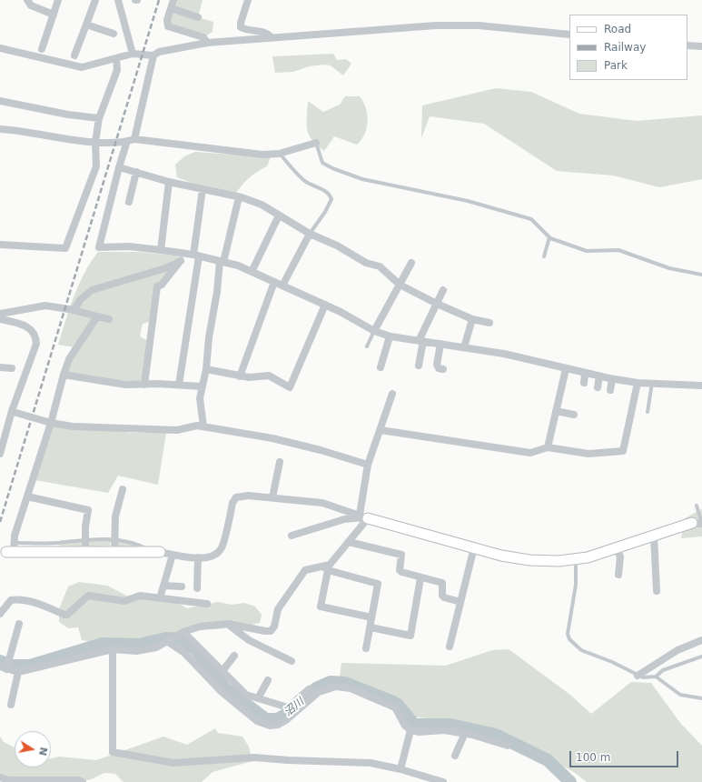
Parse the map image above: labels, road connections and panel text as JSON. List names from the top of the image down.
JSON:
{
  "water": ["沼川"],
  "legend": ["Road", "Railway", "Park"],
  "scale_bar": "100 m",
  "north": "right"
}
